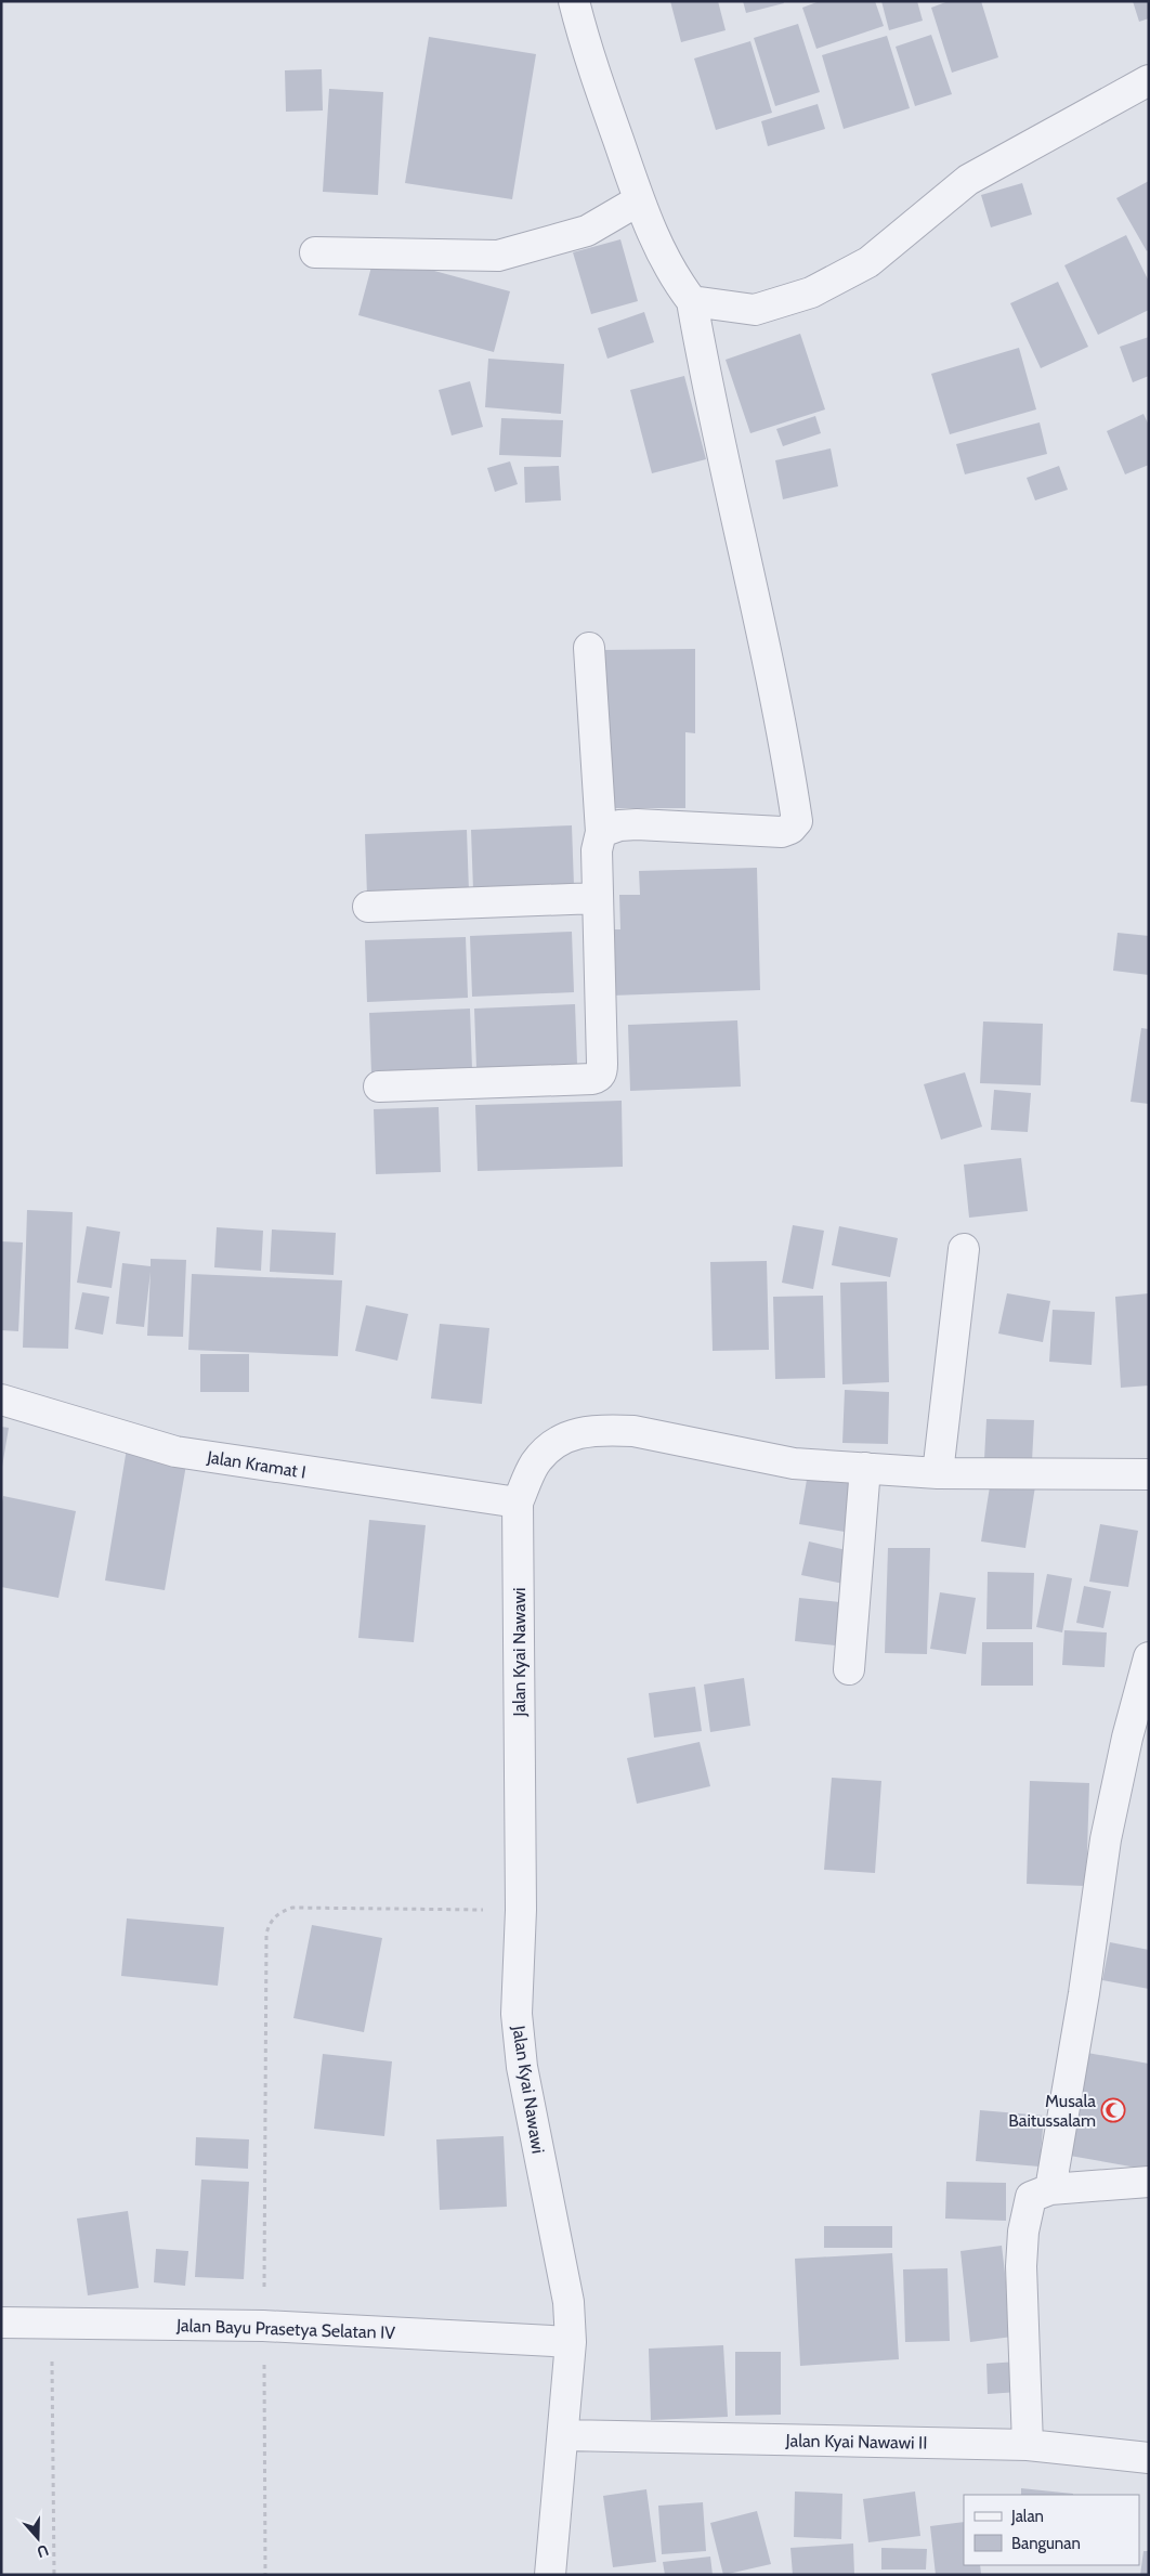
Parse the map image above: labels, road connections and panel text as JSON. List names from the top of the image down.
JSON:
{
  "streets": {
    "street": [
      "Jalan Kramat I",
      "Jalan Kyai Nawawi",
      "Jalan Bayu Prasetya Selatan IV",
      "Jalan Kyai Nawawi II"
    ]
  },
  "crossings": [
    ["Jalan Kramat I", "Jalan Kyai Nawawi"],
    ["Jalan Kyai Nawawi", "Jalan Bayu Prasetya Selatan IV"],
    ["Jalan Kyai Nawawi", "Jalan Kyai Nawawi II"]
  ],
  "places": {
    "mosque": ["Musala Baitussalam"]
  },
  "legend": ["Jalan", "Bangunan"],
  "north": "bottom"
}
